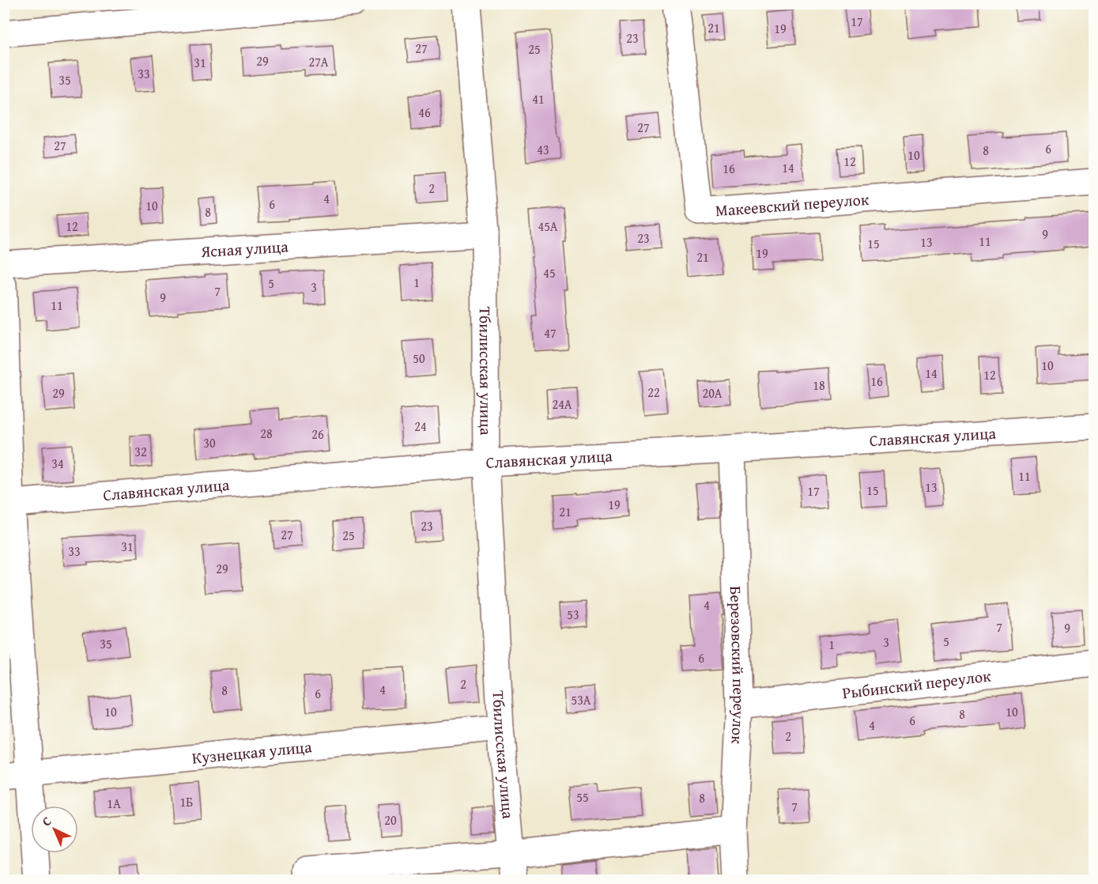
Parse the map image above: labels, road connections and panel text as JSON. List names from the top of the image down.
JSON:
{
  "streets": {
    "street": [
      "Макеевский переулок",
      "Ясная улица",
      "Тбилисская улица",
      "Славянская улица",
      "Березовский переулок",
      "Рыбинский переулок",
      "Кузнецкая улица"
    ]
  },
  "crossings": [
    ["Ясная улица", "Тбилисская улица"],
    ["Тбилисская улица", "Славянская улица"],
    ["Тбилисская улица", "Кузнецкая улица"],
    ["Славянская улица", "Березовский переулок"],
    ["Березовский переулок", "Рыбинский переулок"]
  ],
  "house_numbers": [
    "17",
    "21",
    "19",
    "23",
    "27",
    "25",
    "29",
    "27А",
    "31",
    "33",
    "35",
    "41",
    "46",
    "27",
    "27",
    "6",
    "43",
    "8",
    "10",
    "12",
    "14",
    "16",
    "2",
    "4",
    "6",
    "10",
    "8",
    "12",
    "45А",
    "9",
    "23",
    "11",
    "13",
    "15",
    "19",
    "21",
    "45",
    "1",
    "5",
    "3",
    "7",
    "9",
    "11",
    "47",
    "50",
    "10",
    "14",
    "12",
    "16",
    "18",
    "22",
    "29",
    "20А",
    "24А",
    "24",
    "28",
    "26",
    "30",
    "32",
    "34",
    "11",
    "13",
    "15",
    "17",
    "19",
    "21",
    "23",
    "27",
    "25",
    "31",
    "33",
    "29",
    "4",
    "53",
    "7",
    "9",
    "5",
    "3",
    "35",
    "1",
    "6",
    "2",
    "4",
    "8",
    "6",
    "53А",
    "10",
    "10",
    "8",
    "6",
    "4",
    "2",
    "55",
    "8",
    "1Б",
    "1А",
    "7",
    "20"
  ],
  "north": "top left"
}
